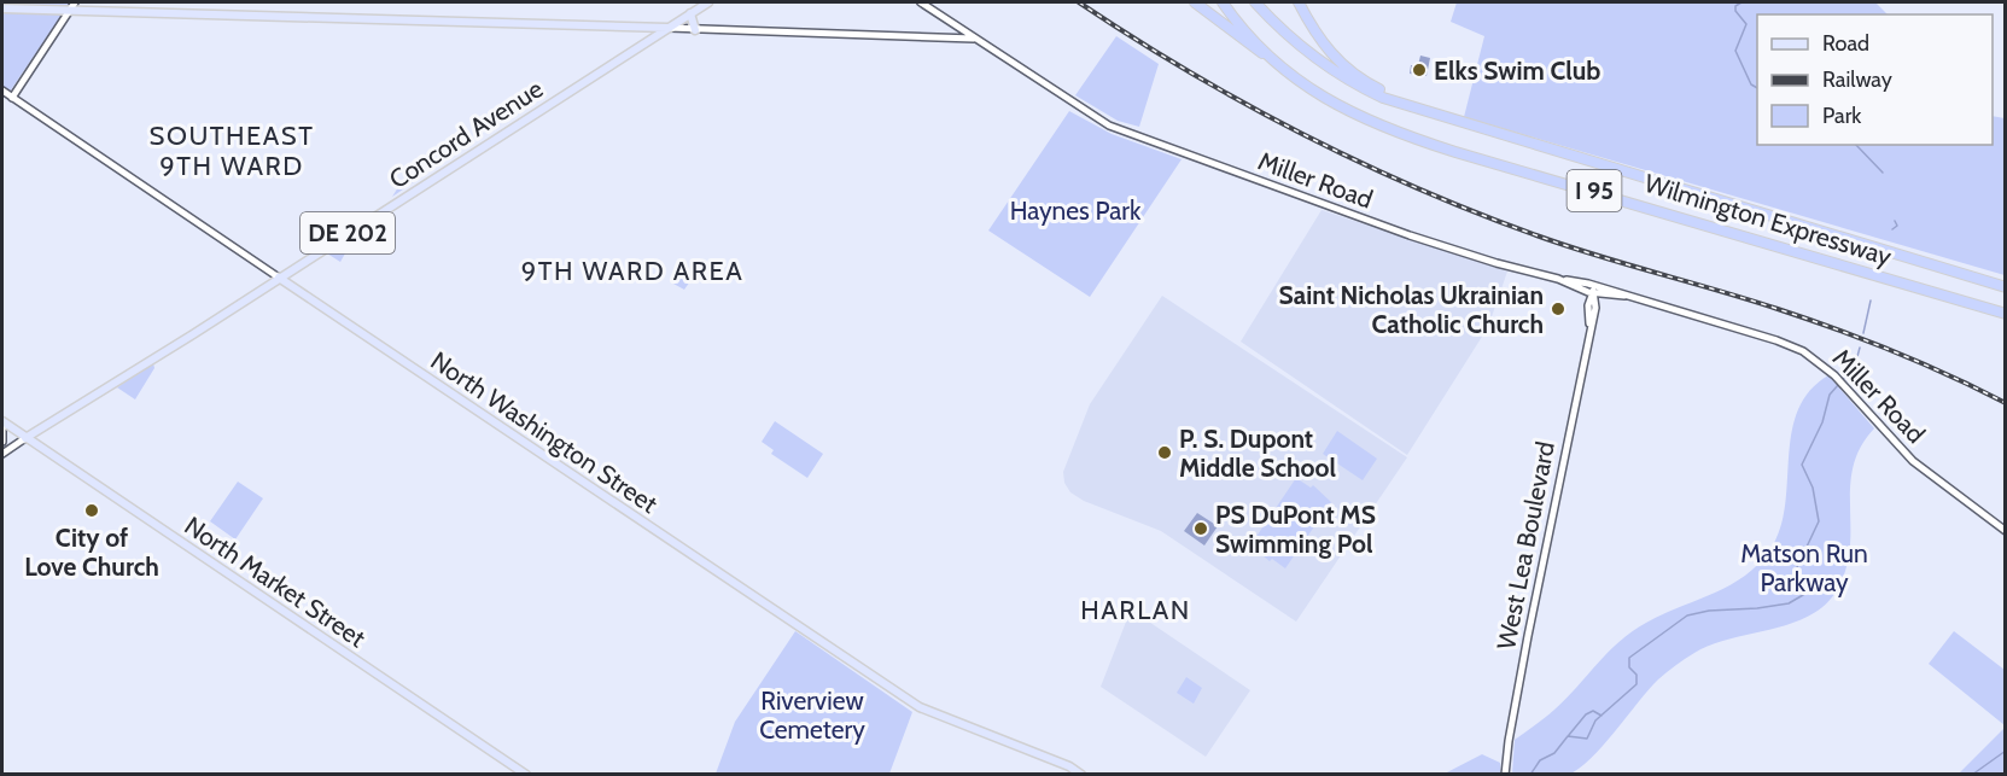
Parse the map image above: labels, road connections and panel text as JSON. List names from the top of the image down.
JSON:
{
  "streets": {
    "highway": ["I 95", "Wilmington Expressway"],
    "main road": [
      "Concord Avenue",
      "DE 202",
      "North Washington Street",
      "North Market Street"
    ],
    "street": ["Miller Road", "West Lea Boulevard"]
  },
  "crossings": [
    ["Concord Avenue", "North Washington Street"],
    ["Concord Avenue", "North Market Street"],
    ["Miller Road", "West Lea Boulevard"]
  ],
  "districts": ["SOUTHEAST 9TH WARD", "9TH WARD AREA", "HARLAN"],
  "parks": ["Haynes Park", "Matson Run Parkway", "Riverview Cemetery"],
  "places": [
    "Elks Swim Club",
    "Saint Nicholas Ukrainian Catholic Church",
    "P. S. Dupont Middle School",
    "City of Love Church",
    "PS DuPont MS Swimming Pol"
  ],
  "legend": ["Road", "Railway", "Park"]
}
